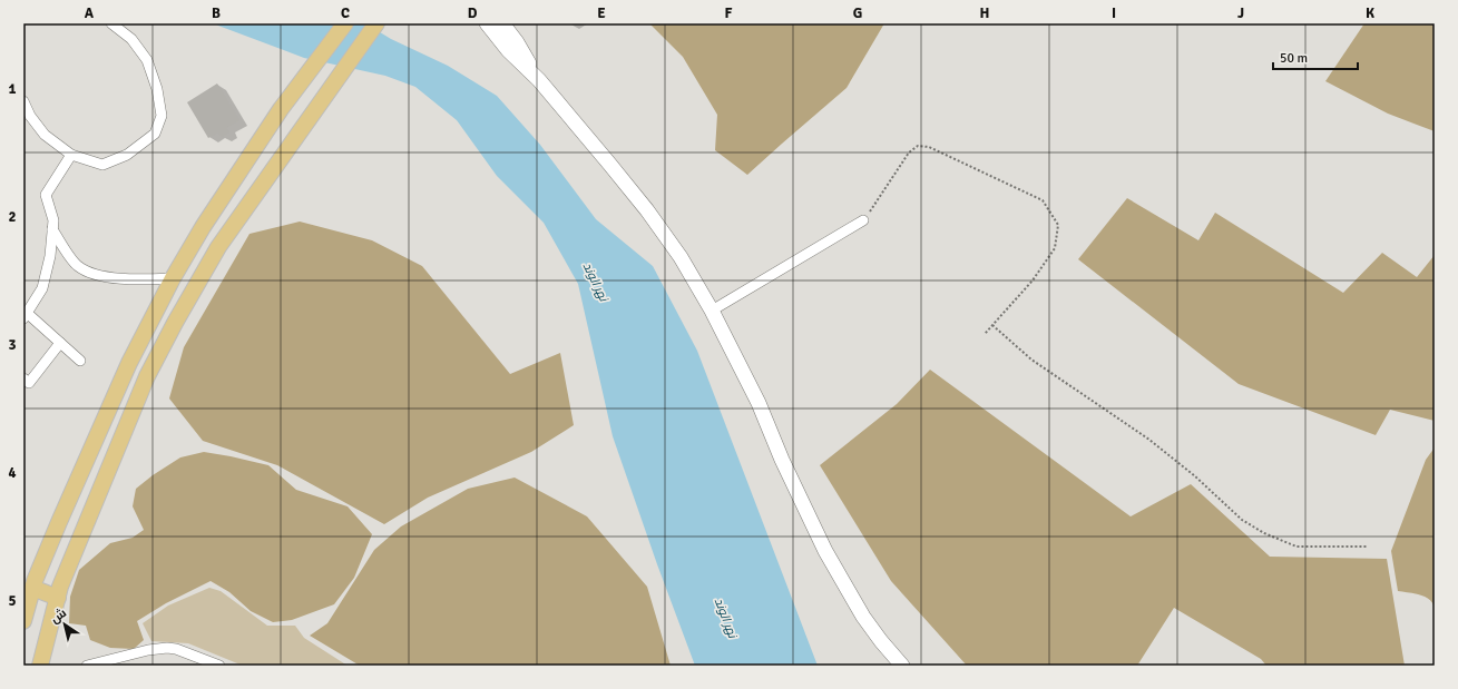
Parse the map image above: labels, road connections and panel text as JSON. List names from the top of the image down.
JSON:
{
  "water": ["نهر الوند"],
  "scale_bar": "50 m",
  "north": "top left",
  "grid": {
    "columns": [
      "A",
      "B",
      "C",
      "D",
      "E",
      "F",
      "G",
      "H",
      "I",
      "J",
      "K"
    ],
    "rows": [
      "1",
      "2",
      "3",
      "4",
      "5"
    ]
  }
}
